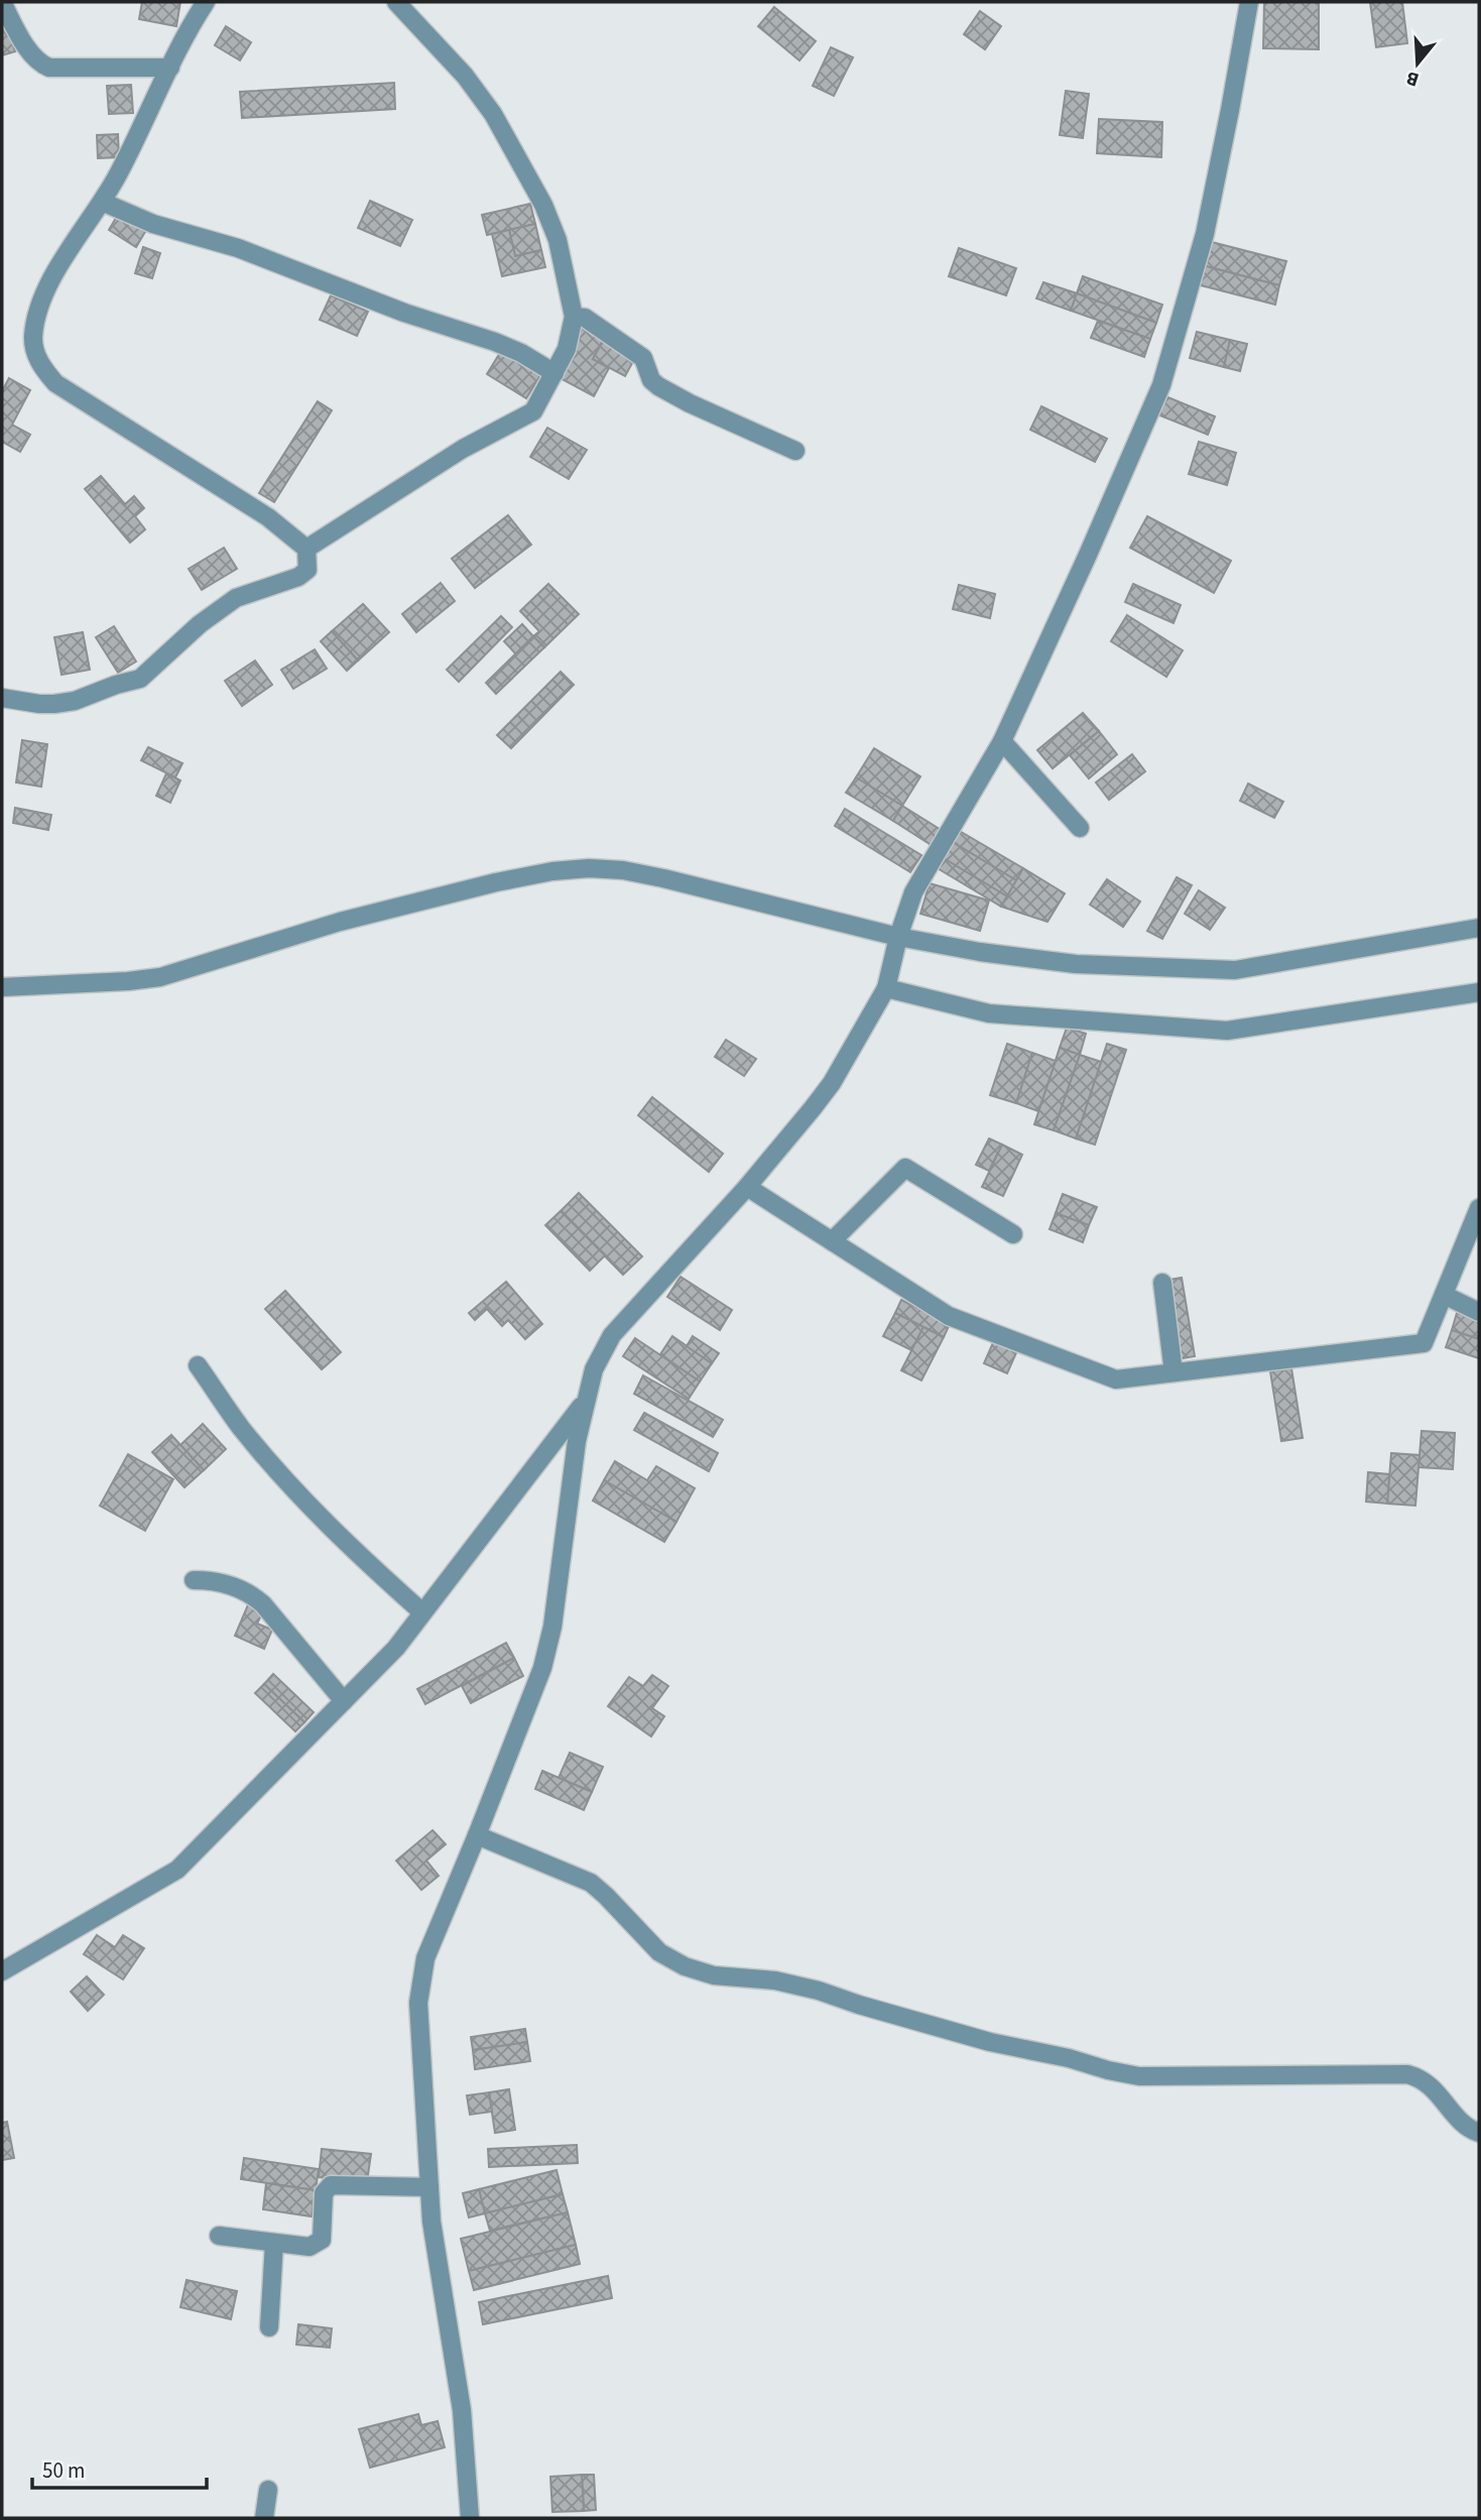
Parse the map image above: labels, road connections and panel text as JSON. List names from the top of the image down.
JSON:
{
  "scale_bar": "50 m",
  "north": "bottom"
}
